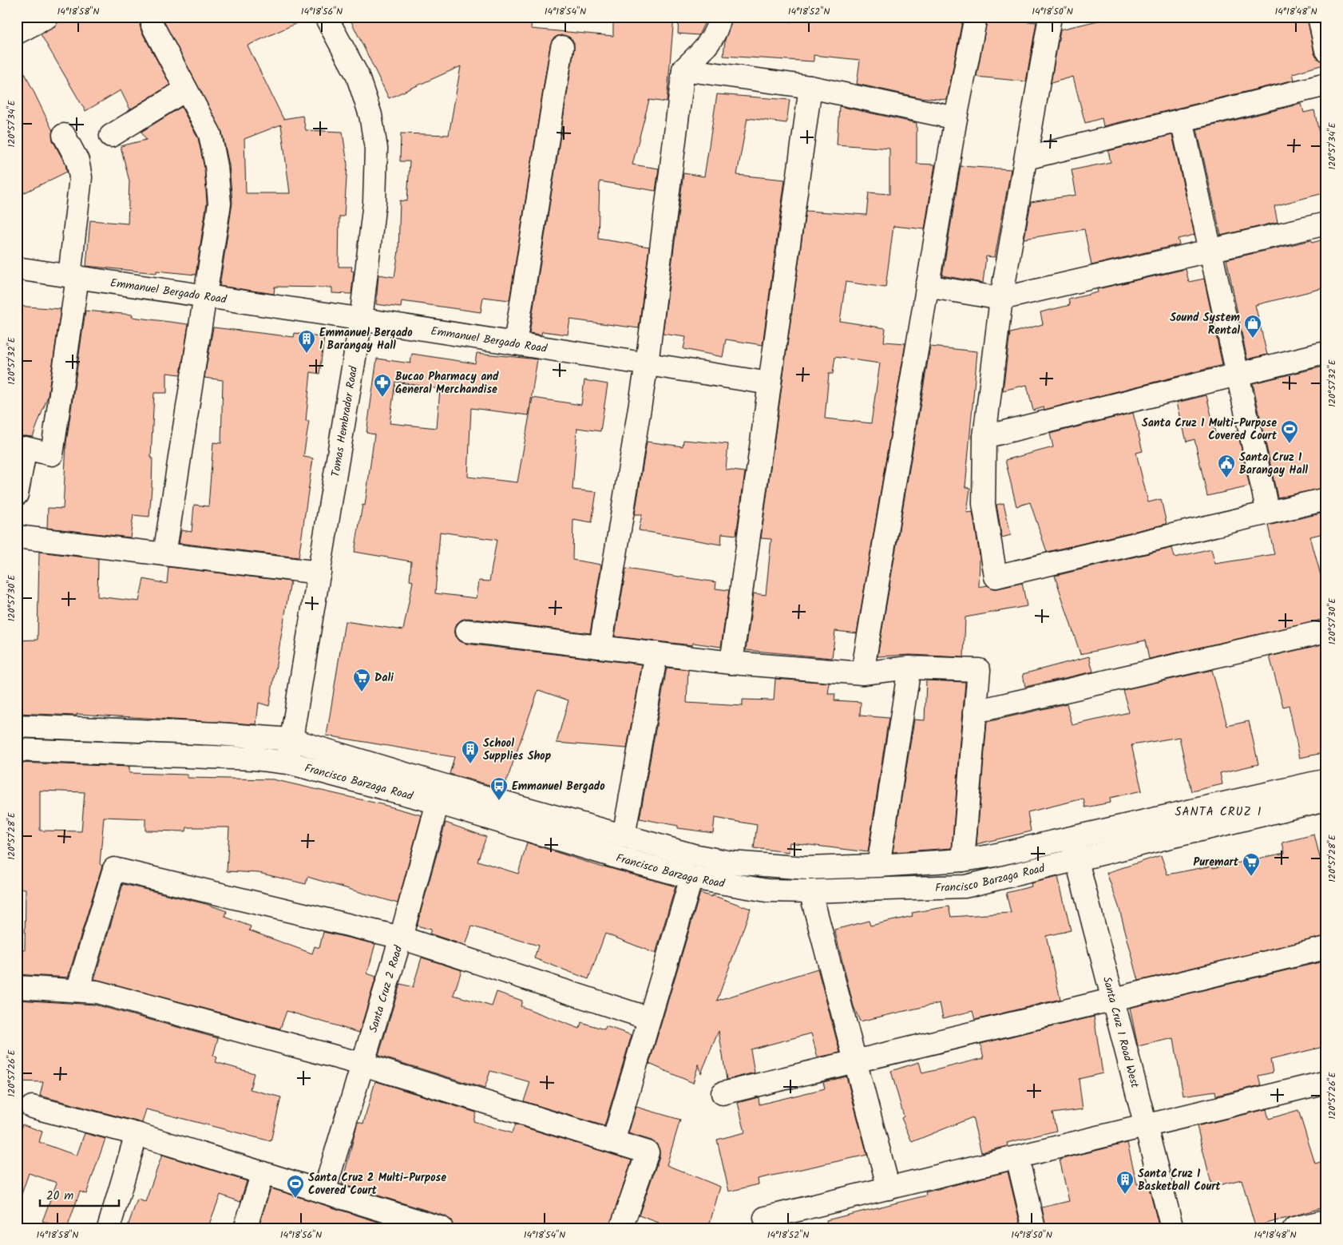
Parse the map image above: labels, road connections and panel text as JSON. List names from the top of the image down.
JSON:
{
  "streets": {
    "street": [
      "Emmanuel Bergado Road",
      "Tomas Hembrador Road",
      "Francisco Barzaga Road",
      "Santa Cruz 2 Road",
      "Santa Cruz 1 Road West"
    ]
  },
  "crossings": [
    ["Emmanuel Bergado Road", "Tomas Hembrador Road"],
    ["Tomas Hembrador Road", "Francisco Barzaga Road"],
    ["Francisco Barzaga Road", "Santa Cruz 2 Road"],
    ["Francisco Barzaga Road", "Santa Cruz 1 Road West"]
  ],
  "districts": ["SANTA CRUZ 1"],
  "places": {
    "shop": ["Sound System Rental"],
    "building": ["Emmanuel Bergado 1 Barangay Hall", "School Supplies Shop", "Santa Cruz 1 Basketball Court"],
    "pharmacy": ["Bucao Pharmacy and General Merchandise"],
    "sports": ["Santa Cruz 1 Multi-Purpose Covered Court", "Santa Cruz 2 Multi-Purpose Covered Court"],
    "public building": ["Santa Cruz 1 Barangay Hall"],
    "supermarket": ["Dali", "Puremart"],
    "bus stop": ["Emmanuel Bergado"]
  },
  "scale_bar": "20 m",
  "coordinates": [
    "14°18'58\"N",
    "14°18'56\"N",
    "14°18'54\"N",
    "14°18'52\"N",
    "14°18'50\"N",
    "14°18'48\"N",
    "120°57'34\"E",
    "120°57'32\"E",
    "120°57'30\"E",
    "120°57'28\"E",
    "120°57'26\"E"
  ]
}
